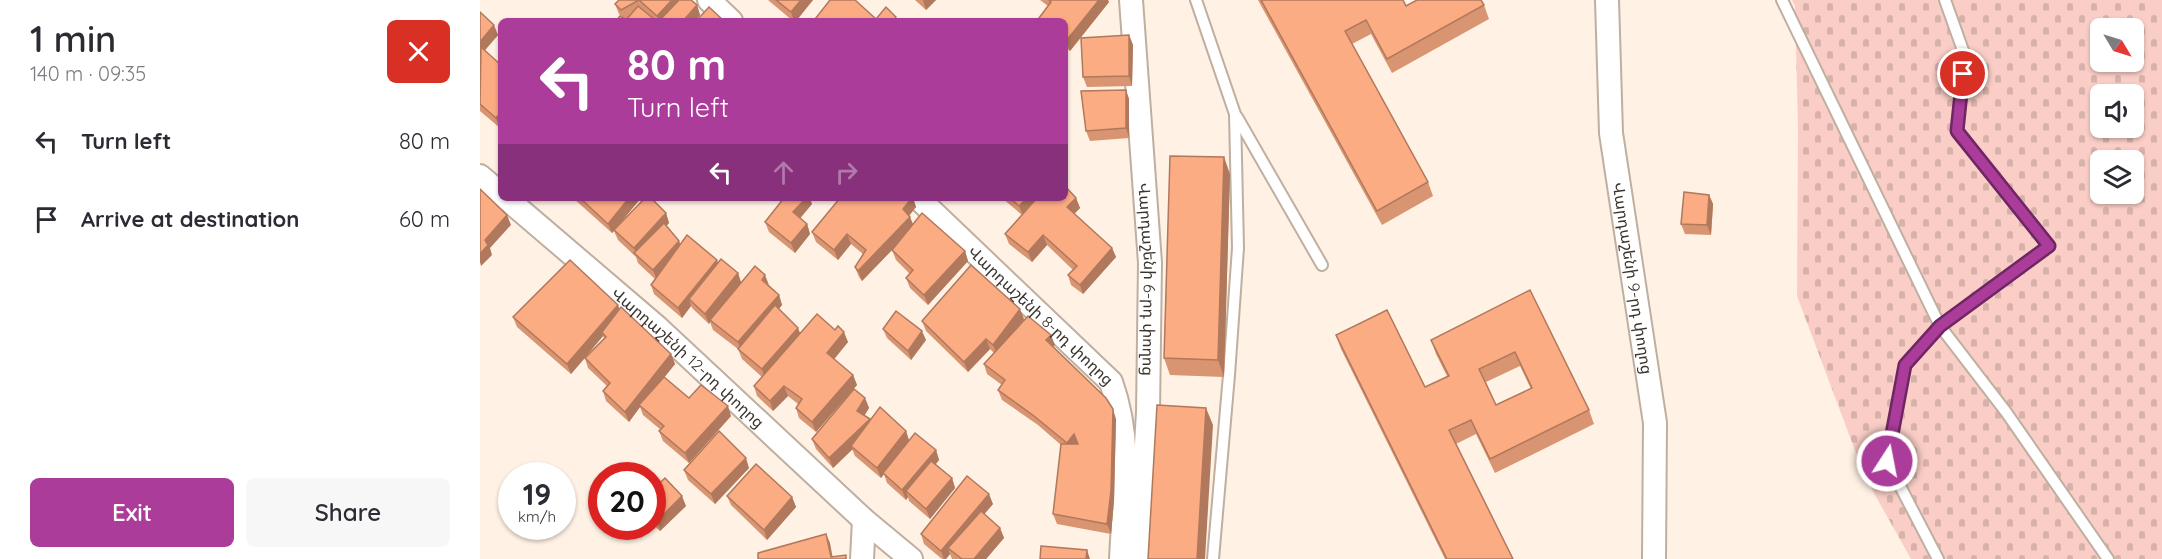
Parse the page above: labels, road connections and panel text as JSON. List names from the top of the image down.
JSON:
{
  "streets": {
    "street": [
      "Վարդաշենի 6-րդ փողոց",
      "Վարդաշենի 9-րդ փողոց",
      "Վարդաշենի 8-րդ փողոց",
      "Վարդաշենի 12-րդ փողոց"
    ]
  },
  "north": "bottom right",
  "page": {
    "heading": ["1 min", "140 m · 09:35"],
    "turn": ["80 m", "Turn left"],
    "list": [
      {
        "name": "Turn left",
        "value": "80 m"
      },
      {
        "name": "Arrive at destination",
        "value": "60 m"
      }
    ],
    "speed": "19 km/h",
    "limit": "20",
    "buttons": ["Exit", "Share"]
  }
}
